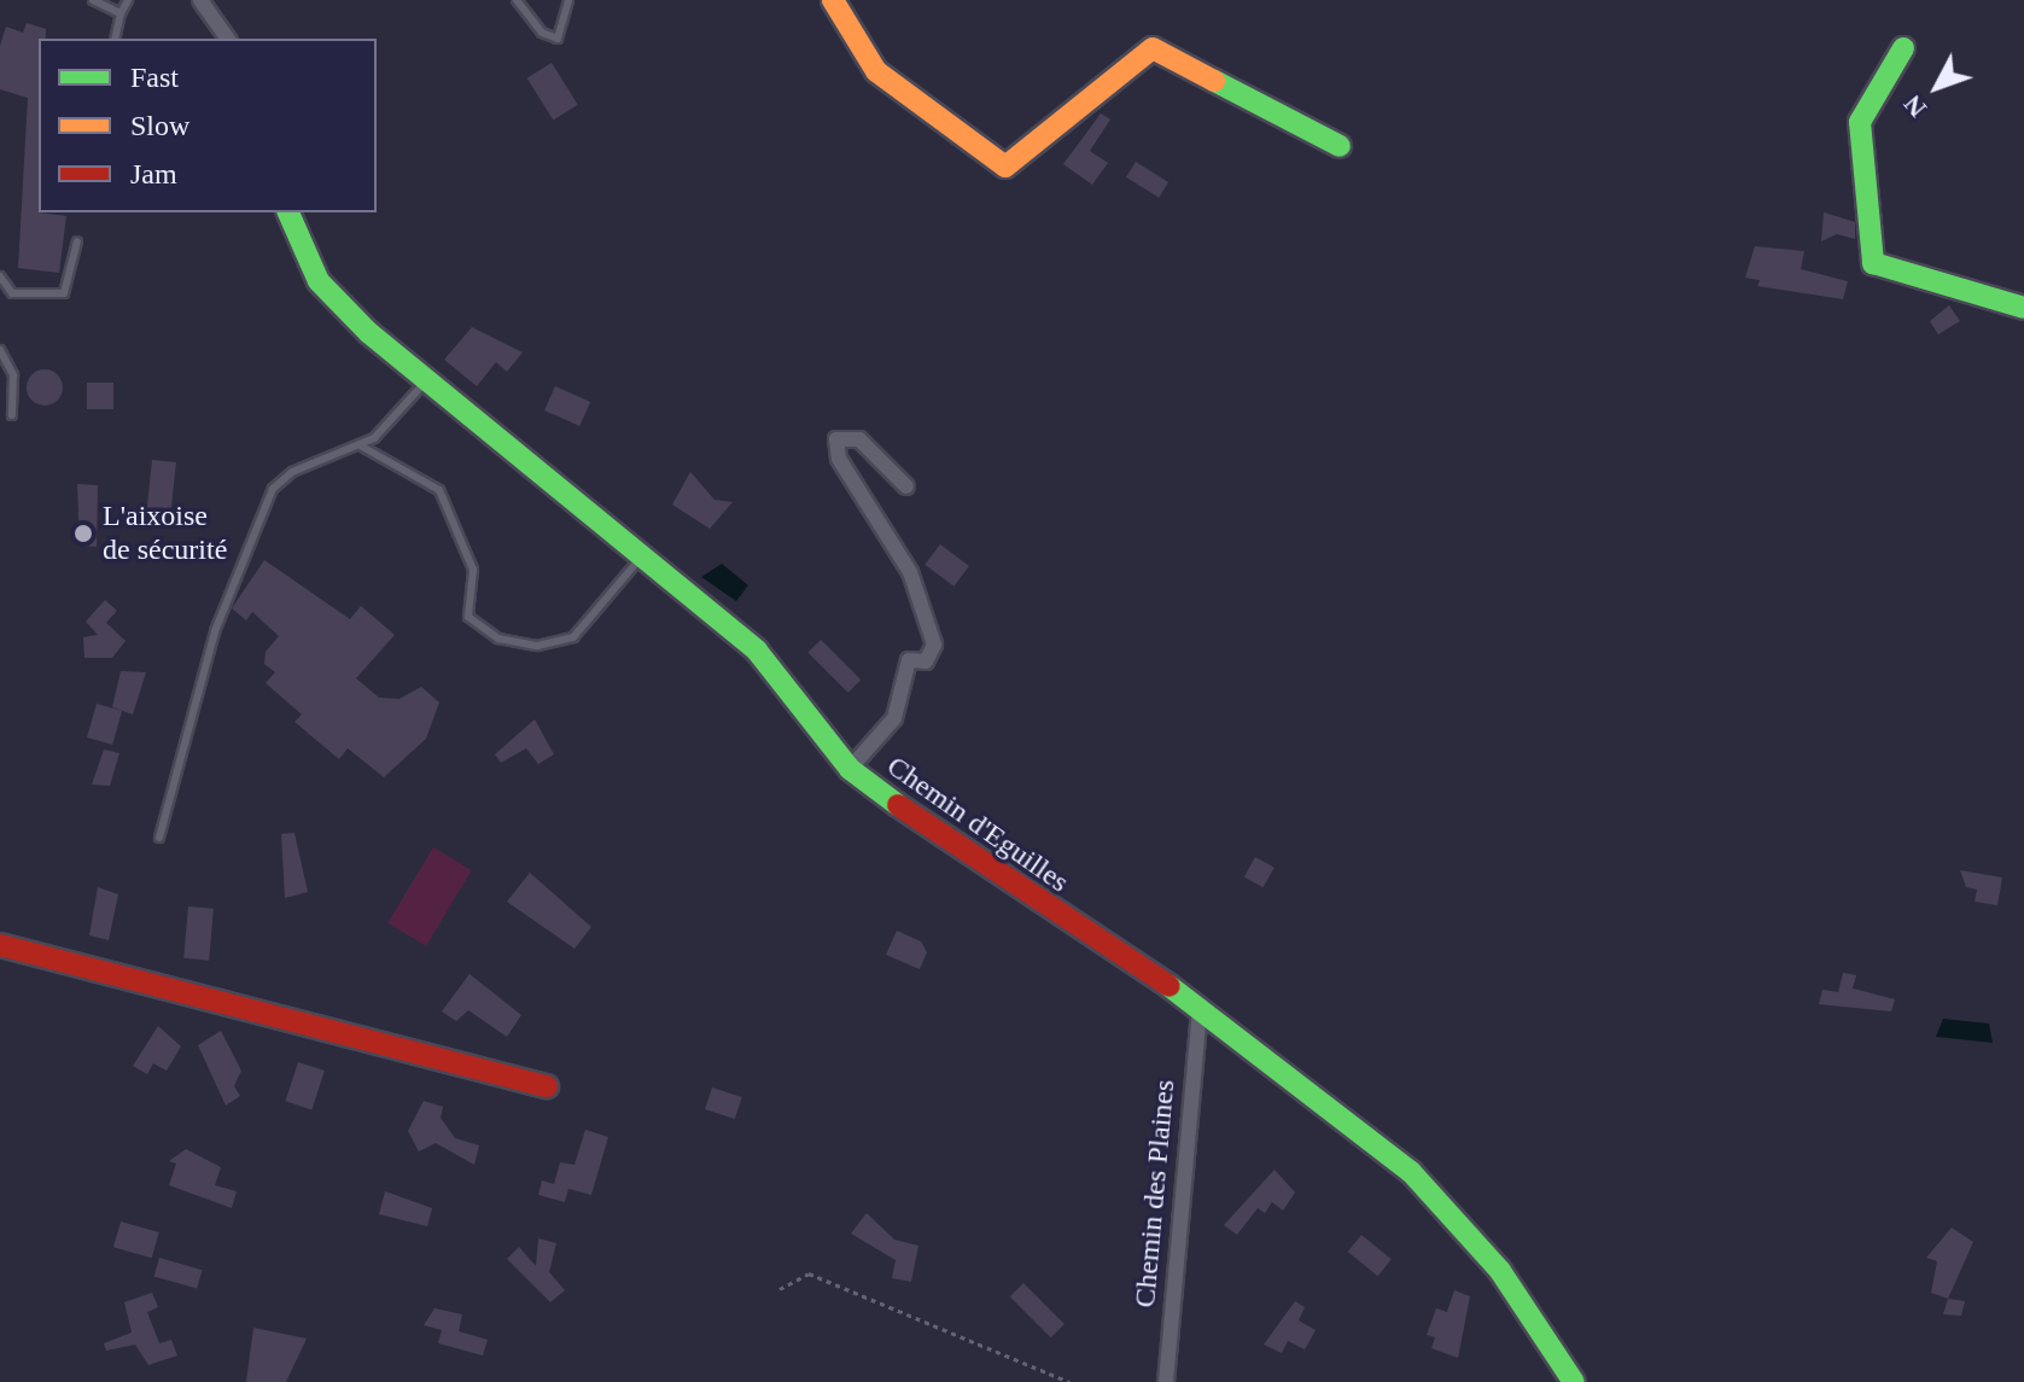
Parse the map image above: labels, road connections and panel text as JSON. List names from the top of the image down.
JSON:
{
  "streets": {
    "street": ["Chemin d'Eguilles", "Chemin des Plaines"]
  },
  "crossings": [
    ["Chemin d'Eguilles", "Chemin des Plaines"]
  ],
  "places": ["L'aixoise de sécurité"],
  "legend": ["Fast", "Slow", "Jam"],
  "north": "bottom left"
}
